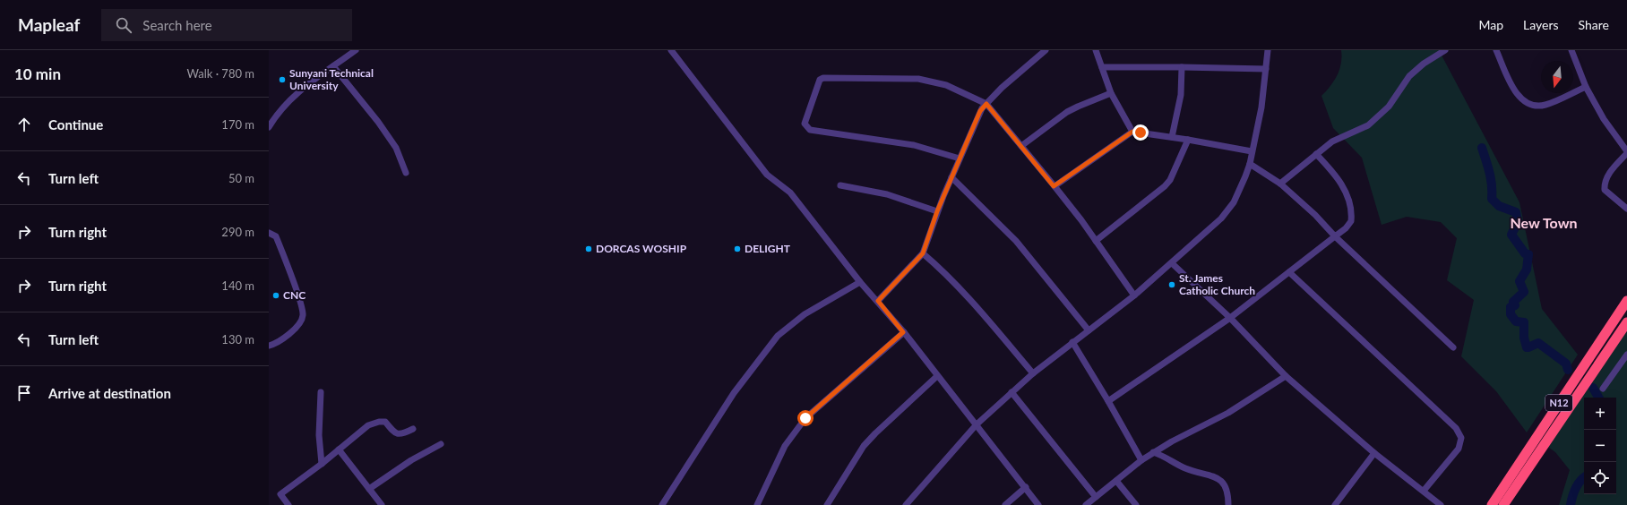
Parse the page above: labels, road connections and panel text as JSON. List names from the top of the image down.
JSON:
{
  "streets": {
    "highway": ["N12"]
  },
  "districts": ["New Town"],
  "places": [
    "Sunyani Technical University",
    "DORCAS WOSHIP",
    "DELIGHT",
    "St. James Catholic Church",
    "CNC"
  ],
  "north": "bottom",
  "page": {
    "header": "Mapleaf",
    "search": "Search here",
    "nav": ["Map", "Layers", "Share"],
    "heading": ["10 min", "Walk · 780 m"],
    "list": [
      ["Continue", "170 m"],
      ["Turn left", "50 m"],
      ["Turn right", "290 m"],
      ["Turn right", "140 m"],
      ["Turn left", "130 m"],
      "Arrive at destination"
    ],
    "map_buttons": ["+", "−"]
  }
}
